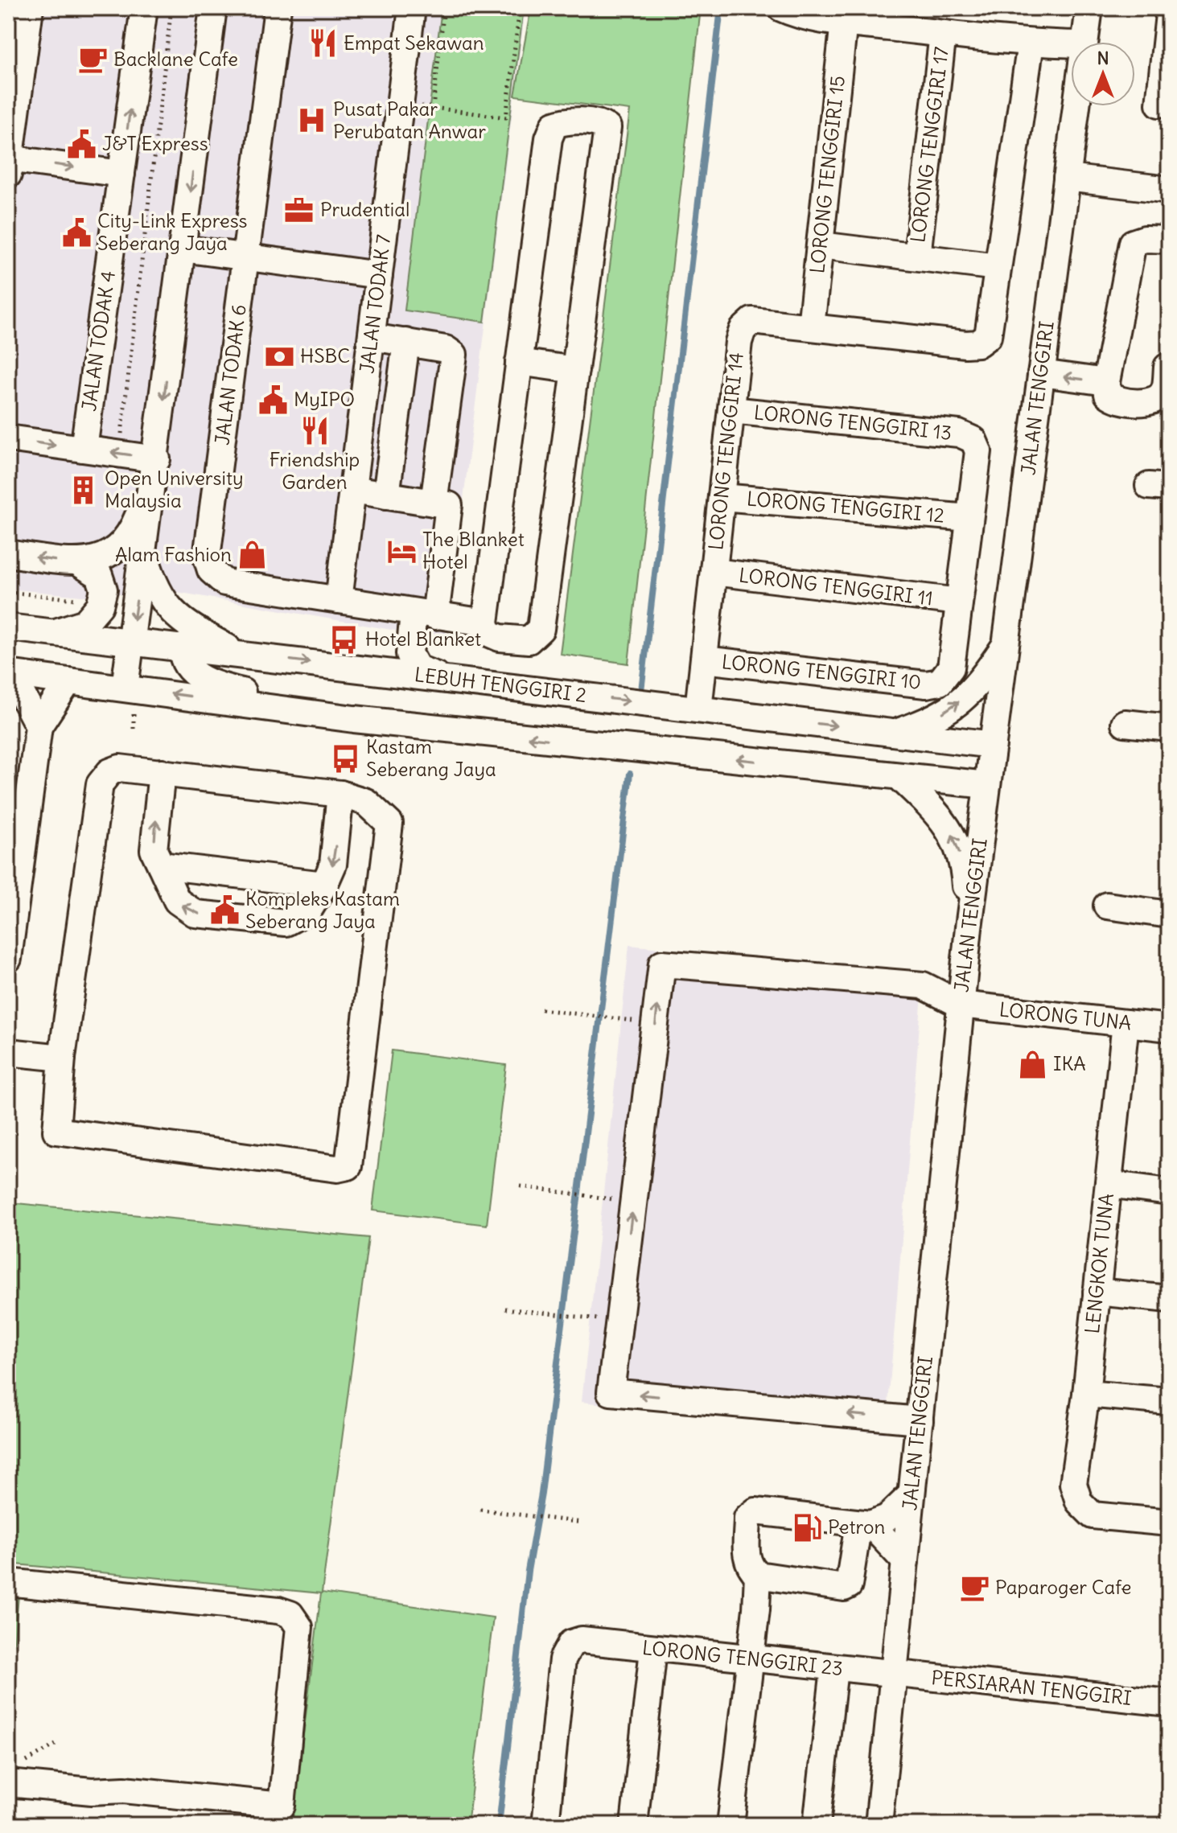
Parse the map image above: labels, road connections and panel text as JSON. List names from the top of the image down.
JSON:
{
  "streets": {
    "street": [
      "LORONG TENGGIRI 17",
      "LORONG TENGGIRI 15",
      "JALAN TODAK 7",
      "JALAN TODAK 4",
      "JALAN TODAK 6",
      "JALAN TENGGIRI",
      "LORONG TENGGIRI 13",
      "LORONG TENGGIRI 14",
      "LORONG TENGGIRI 12",
      "LORONG TENGGIRI 11",
      "LORONG TENGGIRI 10",
      "LEBUH TENGGIRI 2",
      "LORONG TUNA",
      "LENGKOK TUNA",
      "LORONG TENGGIRI 23",
      "PERSIARAN TENGGIRI"
    ]
  },
  "crossings": [
    ["LORONG TENGGIRI 15", "LORONG TENGGIRI 14"],
    ["JALAN TODAK 7", "JALAN TODAK 6"],
    ["JALAN TENGGIRI", "LEBUH TENGGIRI 2"],
    ["JALAN TENGGIRI", "LORONG TUNA"],
    ["JALAN TENGGIRI", "LORONG TENGGIRI 23"],
    ["JALAN TENGGIRI", "PERSIARAN TENGGIRI"],
    ["LORONG TENGGIRI 13", "LORONG TENGGIRI 14"],
    ["LORONG TENGGIRI 13", "LORONG TENGGIRI 12"],
    ["LORONG TENGGIRI 14", "LORONG TENGGIRI 12"],
    ["LORONG TENGGIRI 14", "LORONG TENGGIRI 11"],
    ["LORONG TENGGIRI 14", "LORONG TENGGIRI 10"],
    ["LORONG TENGGIRI 14", "LEBUH TENGGIRI 2"],
    ["LORONG TENGGIRI 11", "LORONG TENGGIRI 10"],
    ["LORONG TUNA", "LENGKOK TUNA"],
    ["LORONG TENGGIRI 23", "PERSIARAN TENGGIRI"]
  ],
  "places": {
    "restaurant": ["Empat Sekawan", "Friendship Garden"],
    "cafe": ["Backlane Cafe", "Paparoger Cafe"],
    "hospital": ["Pusat Pakar Perubatan Anwar"],
    "public building": [
      "J&T Express",
      "City-Link Express Seberang Jaya",
      "MyIPO",
      "Kompleks Kastam Seberang Jaya"
    ],
    "office": ["Prudential"],
    "bank": ["HSBC"],
    "building": ["Open University Malaysia"],
    "hotel": ["The Blanket Hotel"],
    "shop": ["Alam Fashion", "IKA"],
    "bus stop": ["Hotel Blanket", "Kastam Seberang Jaya"],
    "fuel station": ["Petron"]
  },
  "north": "top"
}
